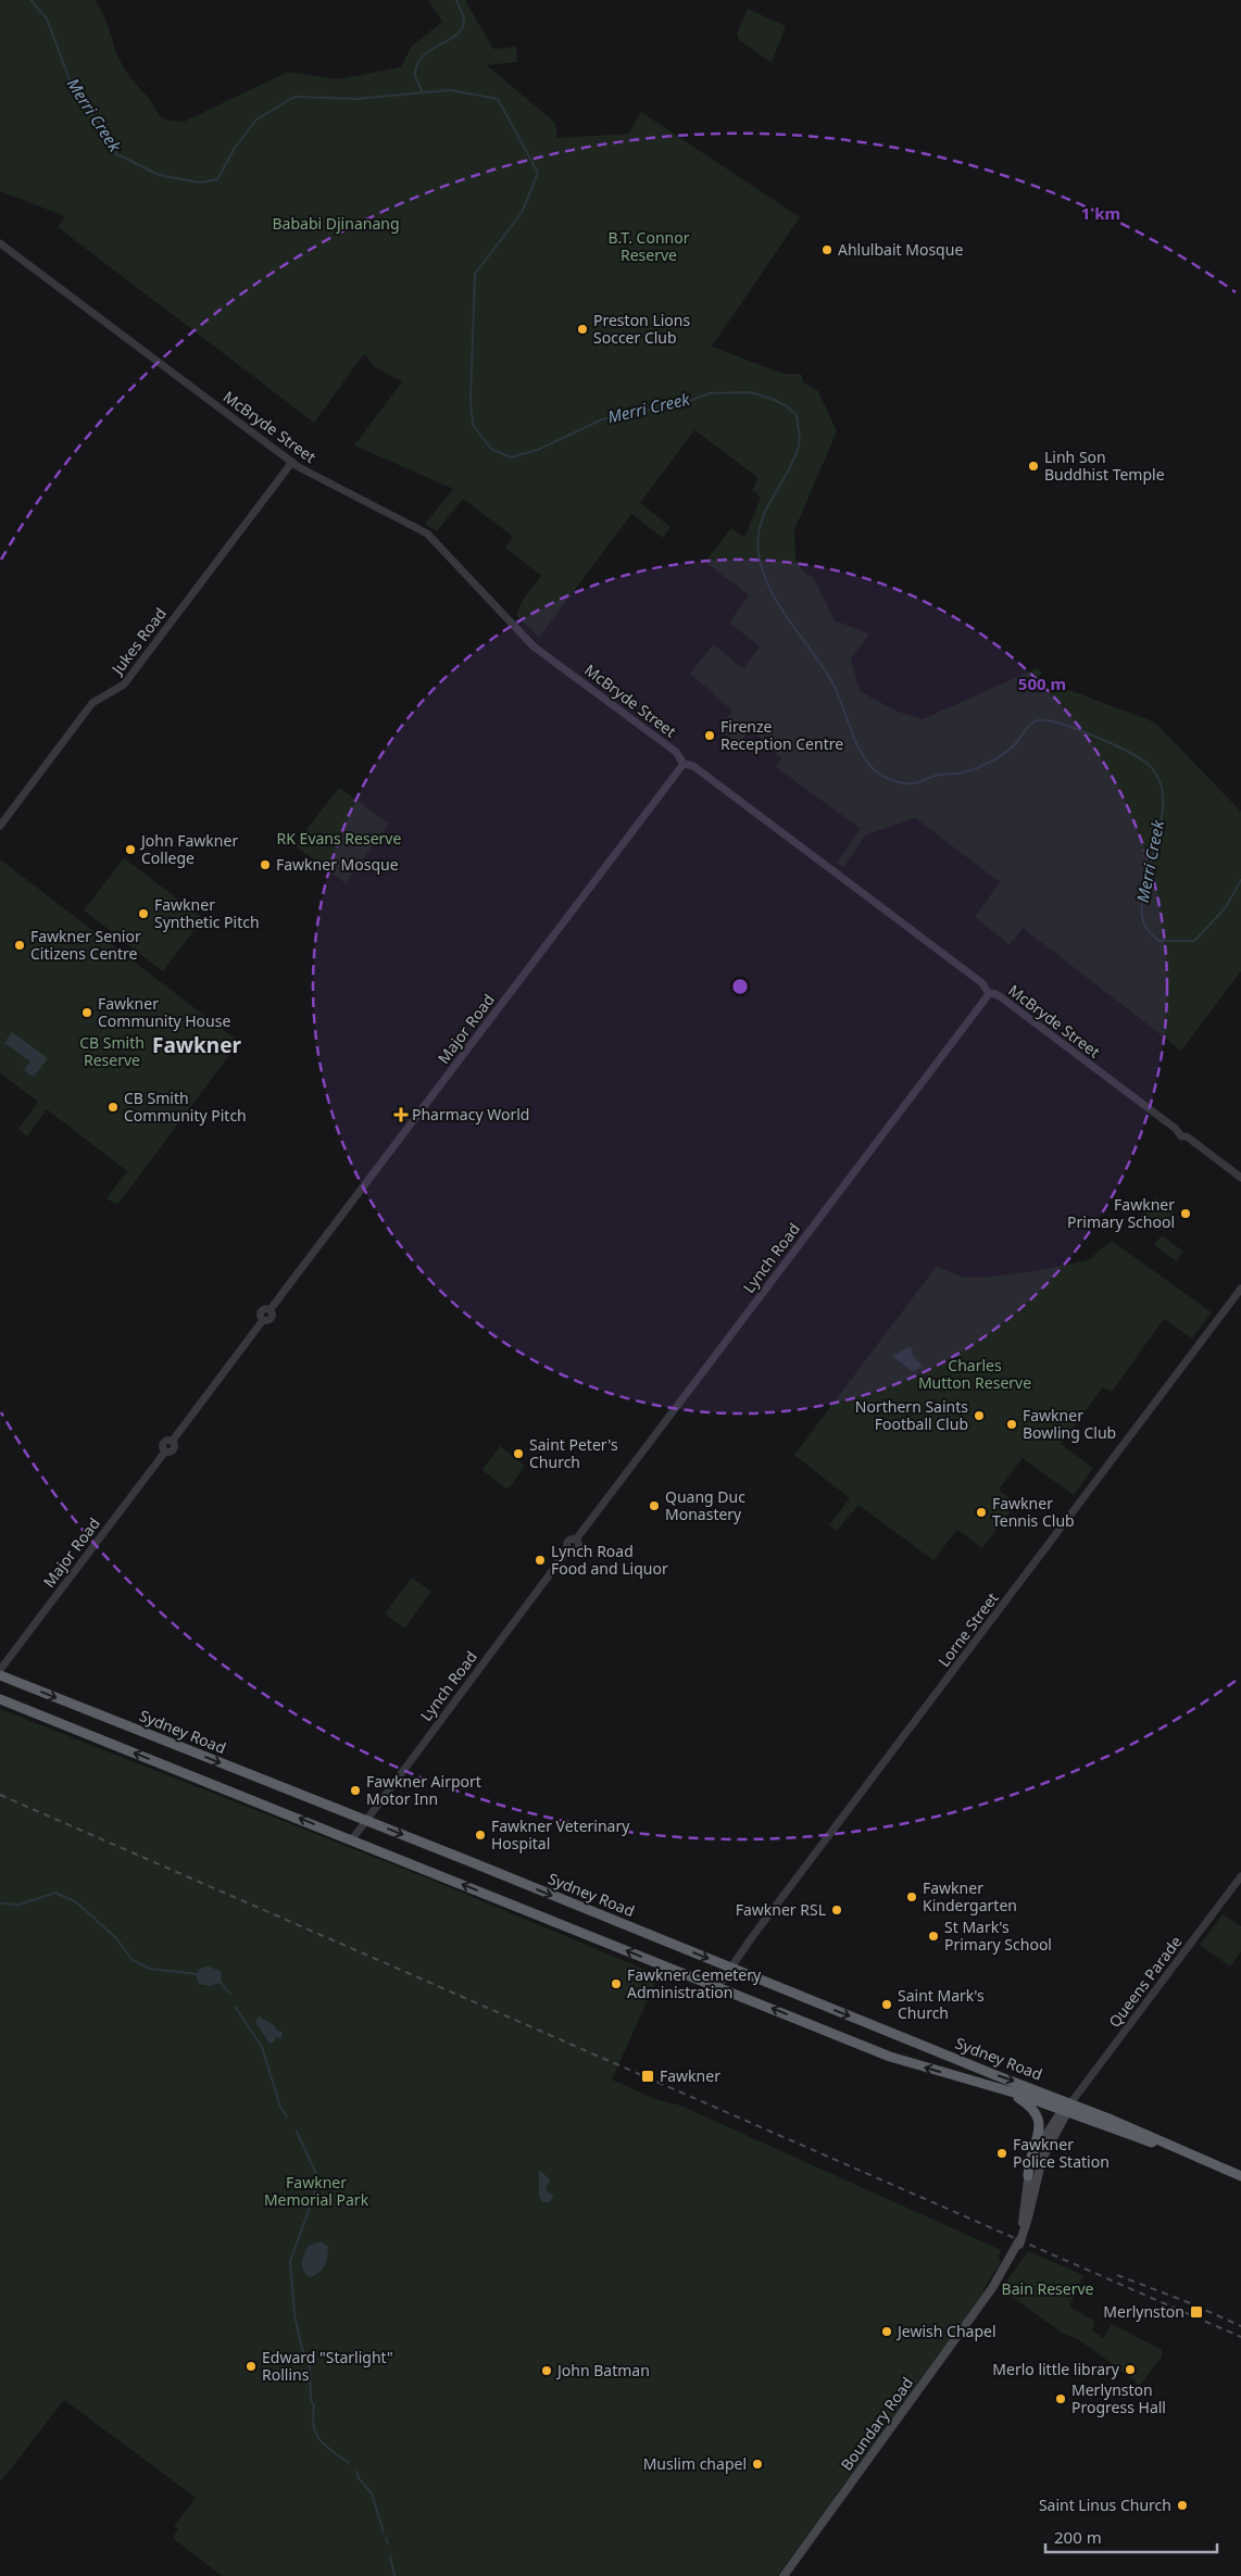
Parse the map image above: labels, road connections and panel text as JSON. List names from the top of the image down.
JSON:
{
  "streets": {
    "highway": ["Sydney Road"],
    "main road": ["Boundary Road"],
    "street": [
      "McBryde Street",
      "Jukes Road",
      "Major Road",
      "Lynch Road",
      "Lorne Street",
      "Queens Parade"
    ]
  },
  "crossings": [
    ["McBryde Street", "Jukes Road"],
    ["McBryde Street", "Major Road"],
    ["McBryde Street", "Lynch Road"],
    ["Lynch Road", "Sydney Road"],
    ["Lorne Street", "Sydney Road"],
    ["Sydney Road", "Queens Parade"],
    ["Sydney Road", "Boundary Road"],
    ["Queens Parade", "Boundary Road"]
  ],
  "districts": ["Fawkner"],
  "water": ["Merri Creek"],
  "parks": [
    "Bababi Djinanang",
    "B.T. Connor Reserve",
    "RK Evans Reserve",
    "CB Smith Reserve",
    "Charles Mutton Reserve",
    "Fawkner Memorial Park",
    "Bain Reserve"
  ],
  "places": {
    "other": [
      "Ahlulbait Mosque",
      "Preston Lions Soccer Club",
      "Linh Son Buddhist Temple",
      "Firenze Reception Centre",
      "John Fawkner College",
      "Fawkner Mosque",
      "Fawkner Synthetic Pitch",
      "Fawkner Senior Citizens Centre",
      "Fawkner Community House",
      "CB Smith Community Pitch",
      "Fawkner Primary School",
      "Northern Saints Football Club",
      "Fawkner Bowling Club",
      "Saint Peter's Church",
      "Quang Duc Monastery",
      "Fawkner Tennis Club",
      "Lynch Road Food and Liquor",
      "Fawkner Airport Motor Inn",
      "Fawkner Veterinary Hospital",
      "Fawkner Kindergarten",
      "Fawkner RSL",
      "St Mark's Primary School",
      "Fawkner Cemetery Administration",
      "Saint Mark's Church",
      "Fawkner Police Station",
      "Jewish Chapel",
      "Edward \"Starlight\" Rollins",
      "Merlo little library",
      "John Batman",
      "Merlynston Progress Hall",
      "Muslim chapel",
      "Saint Linus Church"
    ],
    "health": ["Pharmacy World"],
    "transit": ["Fawkner", "Merlynston"]
  },
  "scale_bar": "200 m",
  "rings": ["1 km", "500 m"]
}
